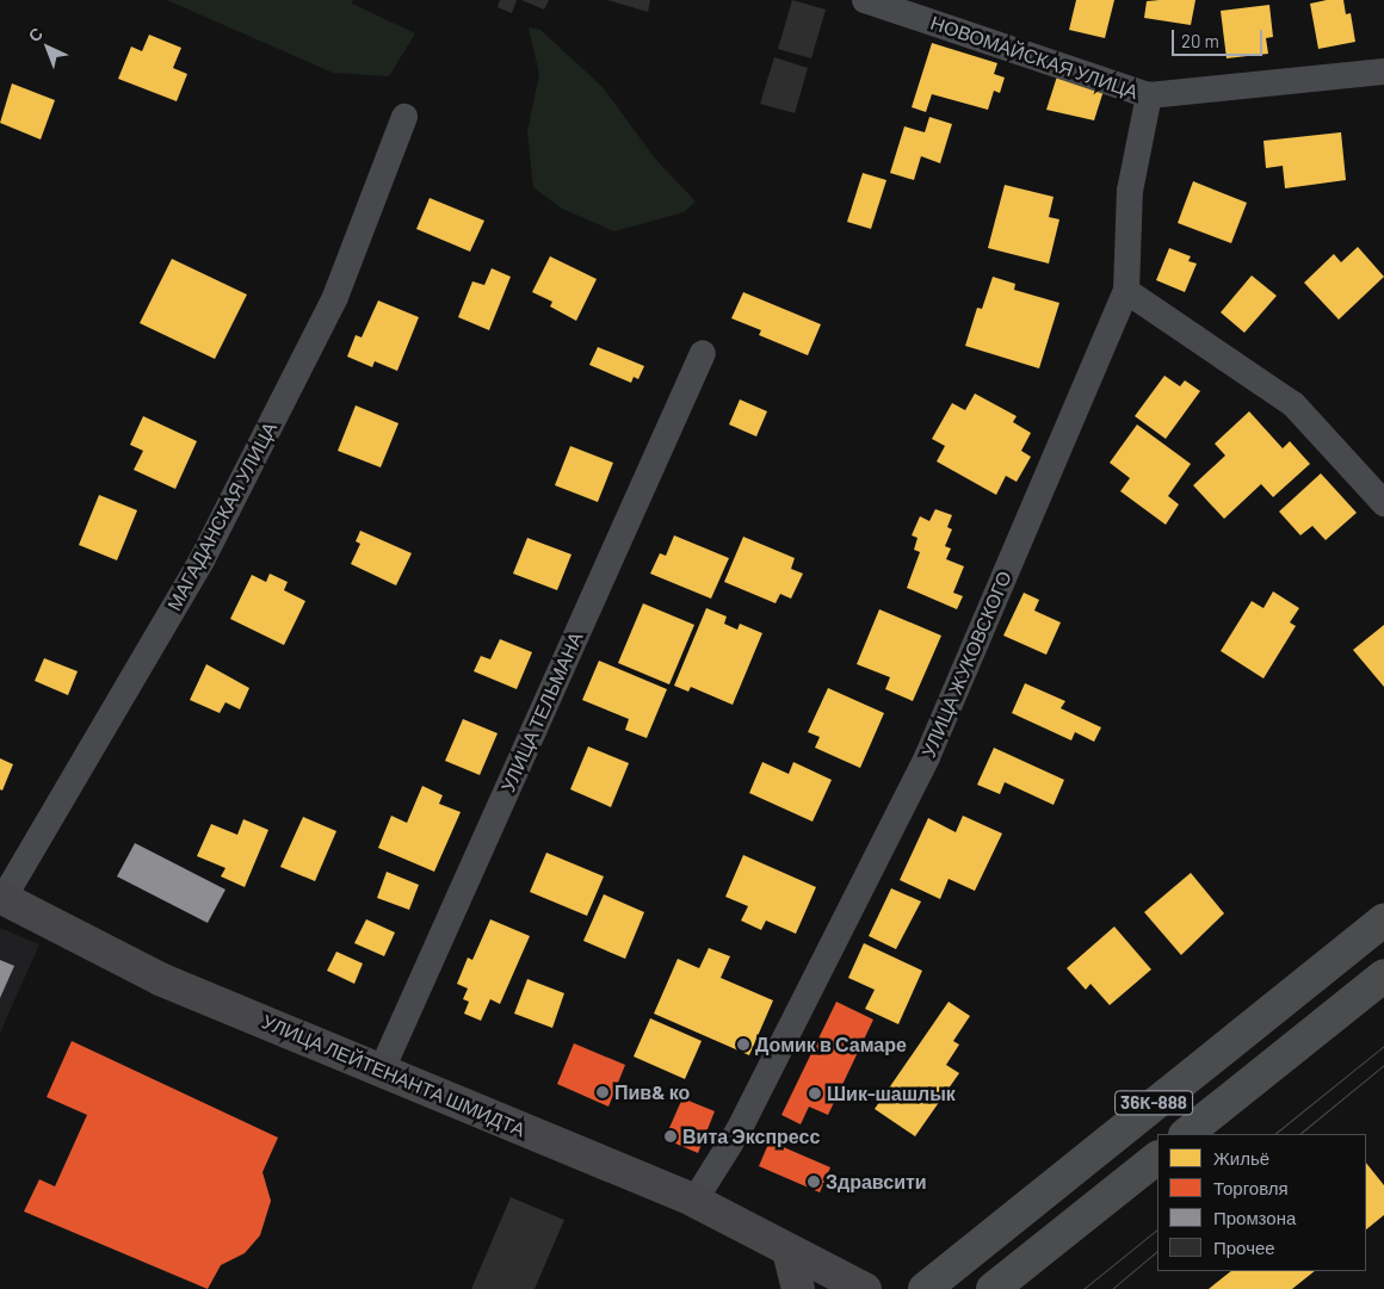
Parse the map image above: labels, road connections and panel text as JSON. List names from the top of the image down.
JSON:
{
  "streets": {
    "main road": ["36К-888"],
    "street": [
      "НОВОМАЙСКАЯ УЛИЦА",
      "МАГАДАНСКАЯ УЛИЦА",
      "УЛИЦА ЖУКОВСКОГО",
      "УЛИЦА ТЕЛЬМАНА",
      "УЛИЦА ЛЕЙТЕНАНТА ШМИДТА"
    ]
  },
  "crossings": [
    ["НОВОМАЙСКАЯ УЛИЦА", "УЛИЦА ЖУКОВСКОГО"],
    ["МАГАДАНСКАЯ УЛИЦА", "УЛИЦА ЛЕЙТЕНАНТА ШМИДТА"],
    ["УЛИЦА ЖУКОВСКОГО", "УЛИЦА ЛЕЙТЕНАНТА ШМИДТА"],
    ["УЛИЦА ТЕЛЬМАНА", "УЛИЦА ЛЕЙТЕНАНТА ШМИДТА"]
  ],
  "places": [
    "Домик в Самаре",
    "Пив& ко",
    "Шик-шашлык",
    "Вита Экспресс",
    "Здравсити"
  ],
  "legend": [
    "Жильё",
    "Торговля",
    "Промзона",
    "Прочее"
  ],
  "scale_bar": "20 m",
  "north": "top left"
}
